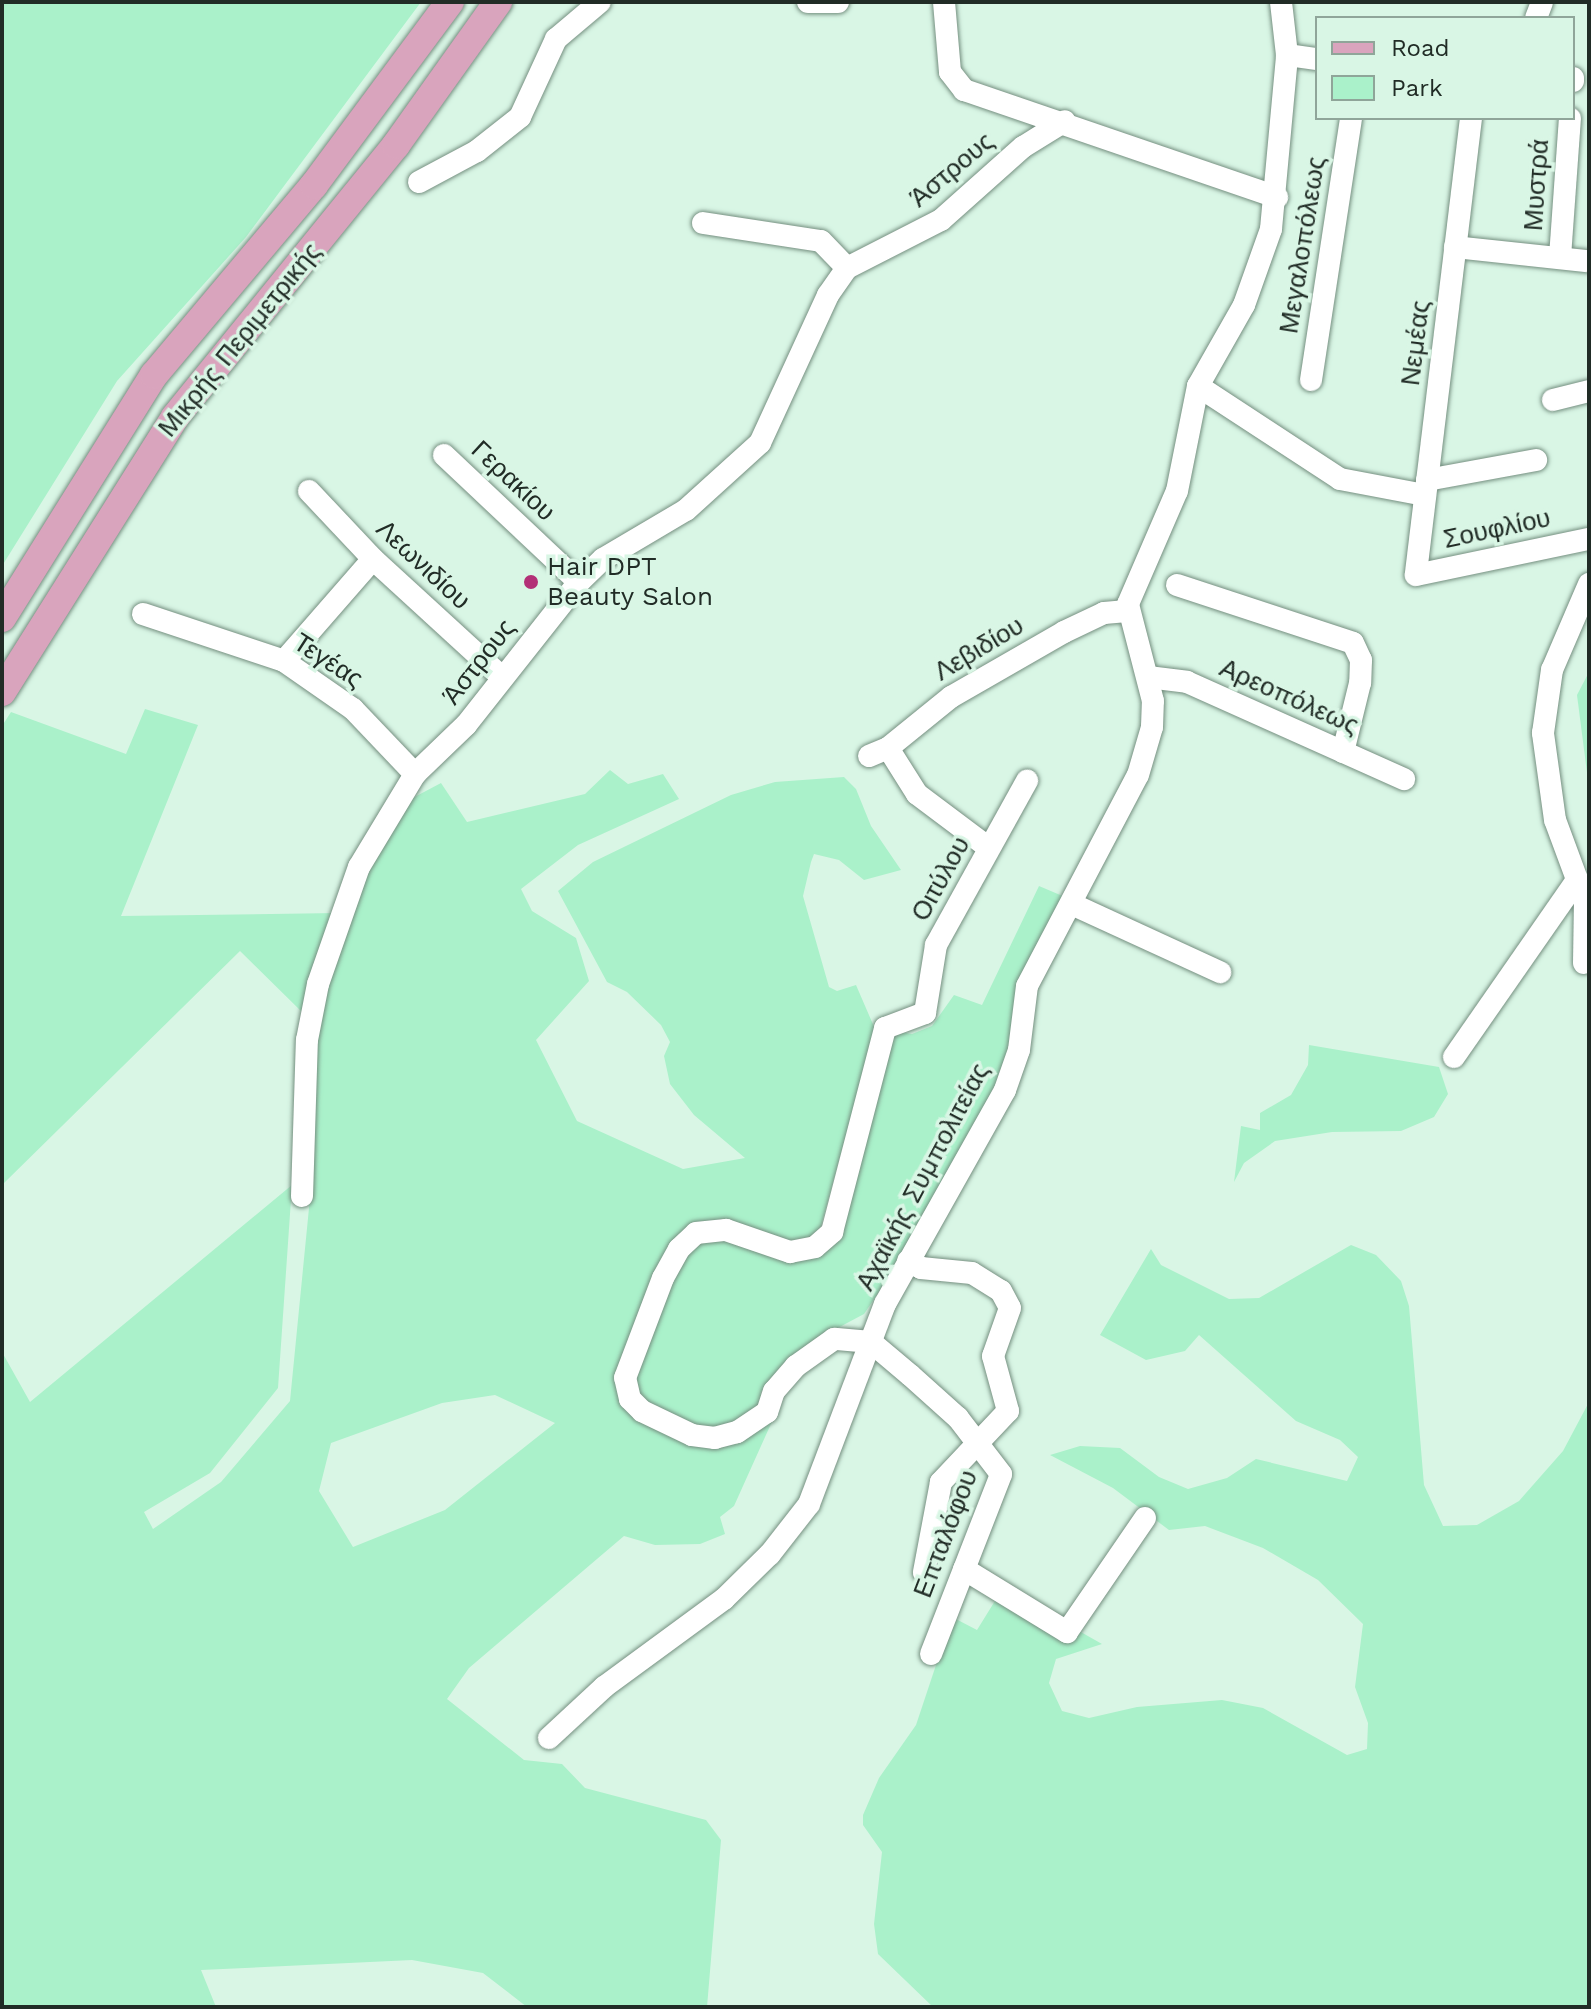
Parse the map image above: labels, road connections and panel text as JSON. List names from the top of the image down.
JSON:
{
  "streets": {
    "main road": ["Μικρής Περιμετρικής"],
    "street": [
      "Άστρους",
      "Μυστρά",
      "Μεγαλοπόλεως",
      "Νεμέας",
      "Γερακίου",
      "Σουφλίου",
      "Λεωνιδίου",
      "Λεβιδίου",
      "Τεγέας",
      "Αρεοπόλεως",
      "Οιτύλου",
      "Αχαϊκής Συμπολιτείας",
      "Επταλόφου"
    ]
  },
  "crossings": [
    ["Άστρους", "Γερακίου"],
    ["Άστρους", "Λεωνιδίου"],
    ["Άστρους", "Τεγέας"],
    ["Νεμέας", "Σουφλίου"],
    ["Λεβιδίου", "Οιτύλου"],
    ["Λεβιδίου", "Αχαϊκής Συμπολιτείας"],
    ["Αρεοπόλεως", "Αχαϊκής Συμπολιτείας"],
    ["Οιτύλου", "Αχαϊκής Συμπολιτείας"],
    ["Οιτύλου", "Επταλόφου"],
    ["Αχαϊκής Συμπολιτείας", "Επταλόφου"]
  ],
  "places": ["Hair DPT Beauty Salon"],
  "legend": ["Road", "Park"]
}
